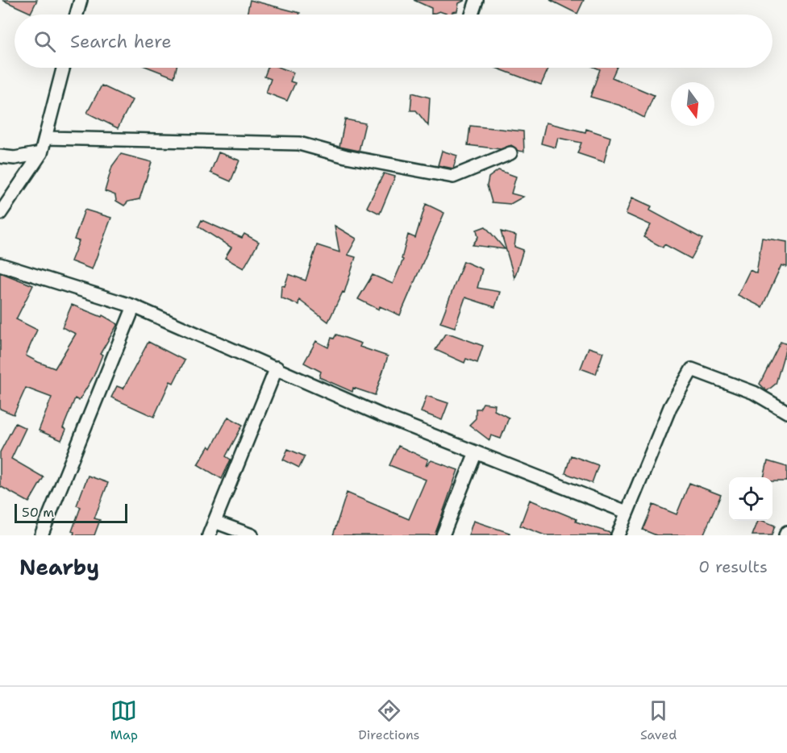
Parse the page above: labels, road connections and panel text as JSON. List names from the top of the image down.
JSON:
{
  "scale_bar": "50 m",
  "north": "bottom",
  "page": {
    "search": "Search here",
    "scale": "50 m",
    "heading": ["Nearby", "0 results"],
    "nav": ["Map", "Directions", "Saved"]
  }
}
